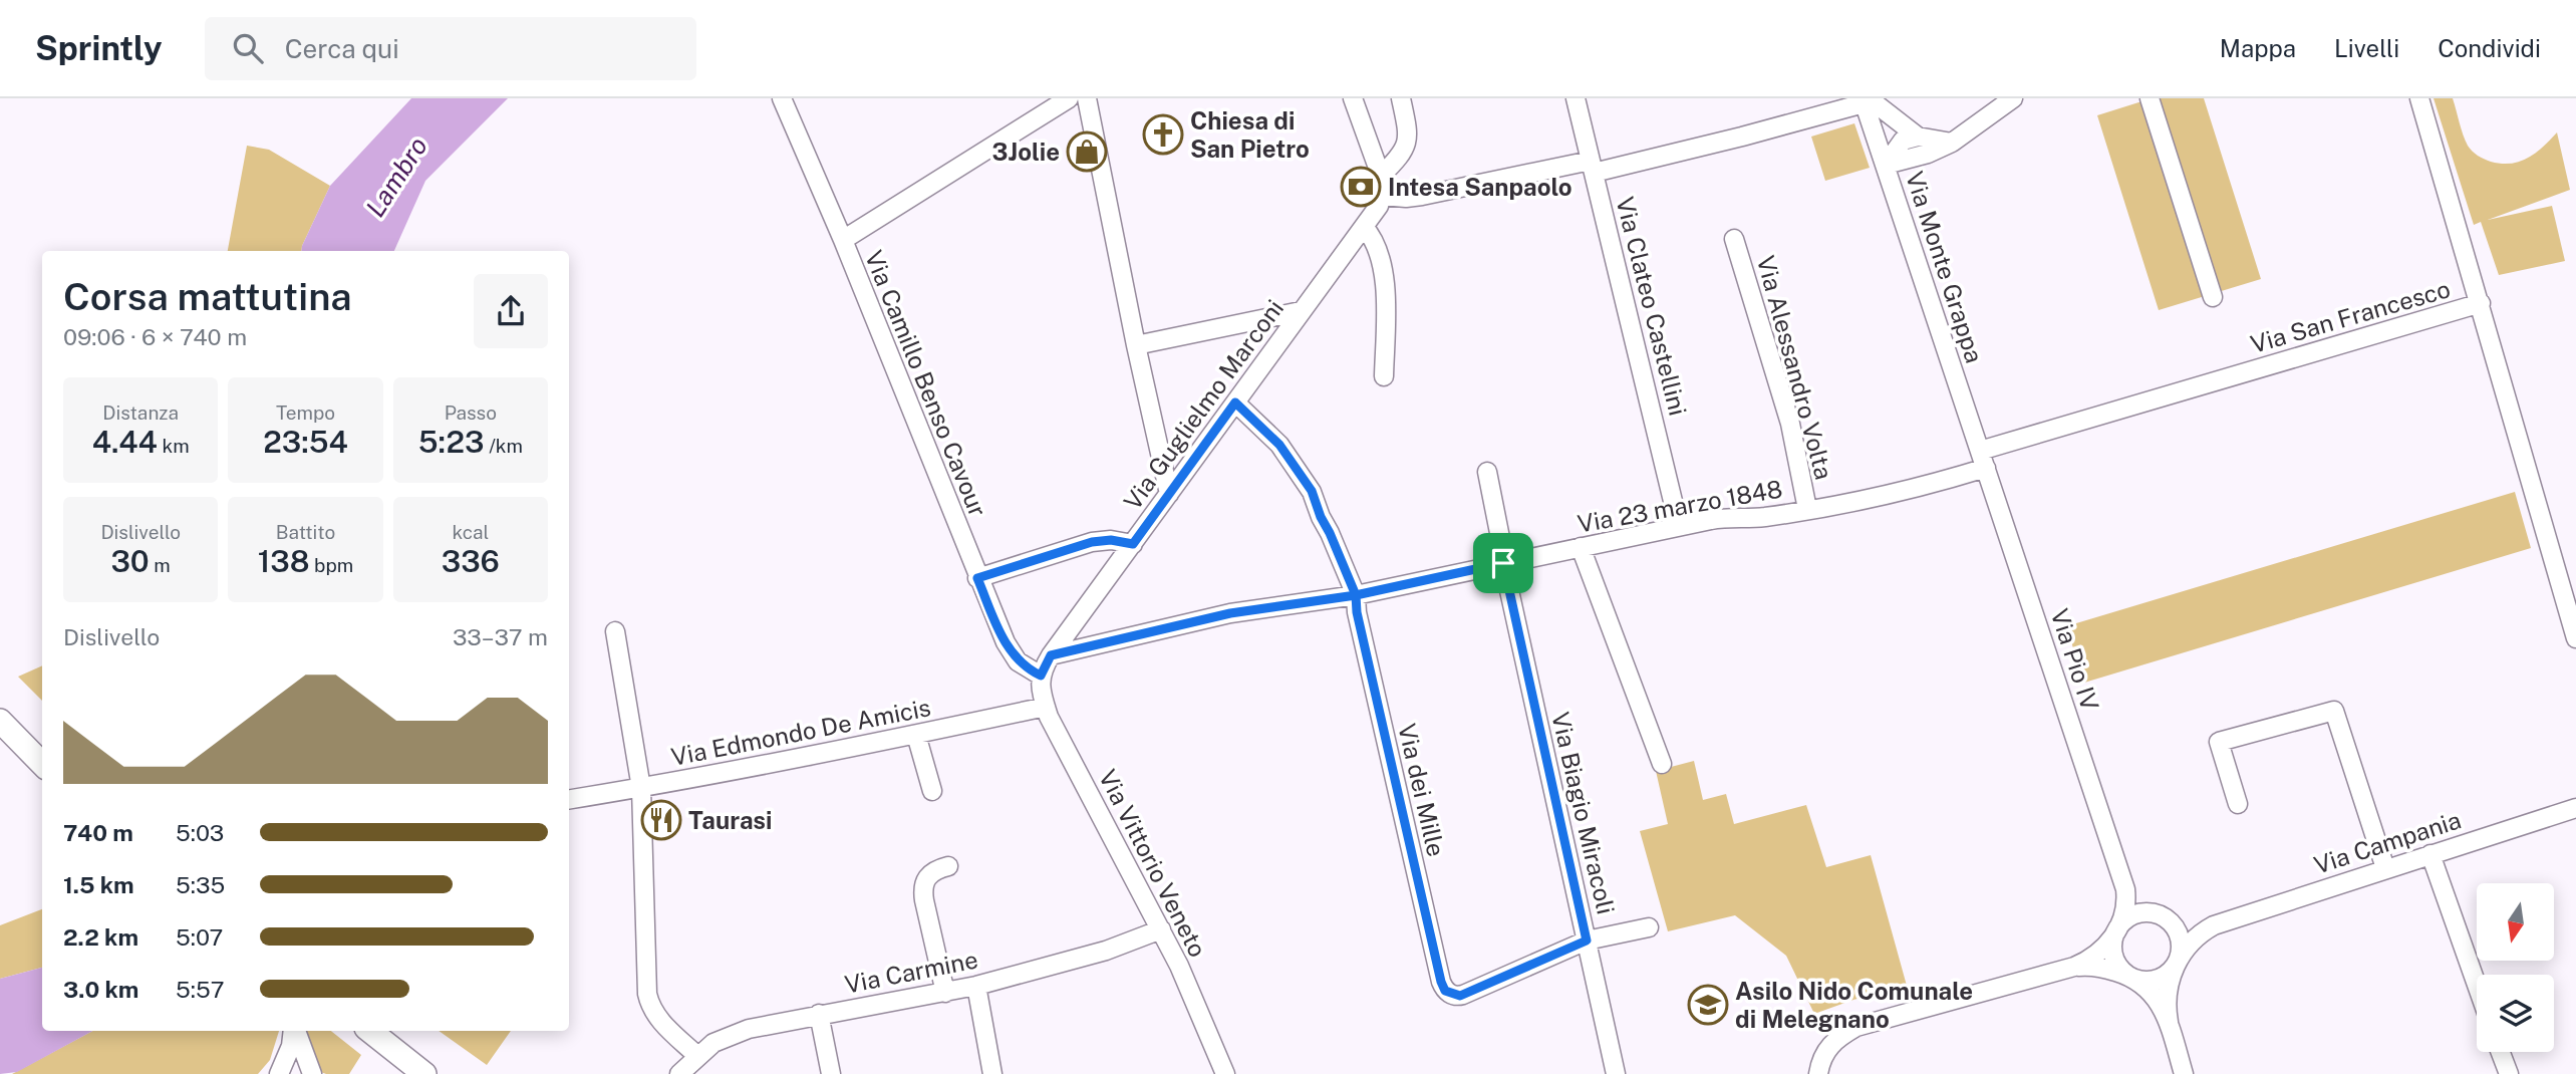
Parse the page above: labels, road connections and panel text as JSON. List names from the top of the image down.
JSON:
{
  "streets": {
    "street": [
      "Via Monte Grappa",
      "Via Clateo Castellini",
      "Via San Francesco",
      "Via Alessandro Volta",
      "Via Camillo Benso Cavour",
      "Via Guglielmo Marconi",
      "Via 23 marzo 1848",
      "Via Pio IV",
      "Via Edmondo De Amicis",
      "Via dei Mille",
      "Via Biagio Miracoli",
      "Via Campania",
      "Via Vittorio Veneto",
      "Via Carmine"
    ]
  },
  "crossings": [
    ["Via Monte Grappa", "Via San Francesco"],
    ["Via Monte Grappa", "Via 23 marzo 1848"],
    ["Via Monte Grappa", "Via Pio IV"],
    ["Via Clateo Castellini", "Via 23 marzo 1848"],
    ["Via San Francesco", "Via 23 marzo 1848"],
    ["Via San Francesco", "Via Pio IV"],
    ["Via Alessandro Volta", "Via 23 marzo 1848"],
    ["Via Camillo Benso Cavour", "Via Guglielmo Marconi"],
    ["Via Camillo Benso Cavour", "Via Vittorio Veneto"],
    ["Via Guglielmo Marconi", "Via 23 marzo 1848"],
    ["Via Guglielmo Marconi", "Via dei Mille"],
    ["Via Guglielmo Marconi", "Via Vittorio Veneto"],
    ["Via 23 marzo 1848", "Via Pio IV"],
    ["Via 23 marzo 1848", "Via dei Mille"],
    ["Via 23 marzo 1848", "Via Biagio Miracoli"],
    ["Via Pio IV", "Via Campania"],
    ["Via Edmondo De Amicis", "Via Vittorio Veneto"],
    ["Via dei Mille", "Via Biagio Miracoli"],
    ["Via Vittorio Veneto", "Via Carmine"]
  ],
  "water": ["Lambro"],
  "places": {
    "church": ["Chiesa di San Pietro"],
    "shop": ["3Jolie"],
    "bank": ["Intesa Sanpaolo"],
    "restaurant": ["Taurasi"],
    "school or university": ["Asilo Nido Comunale di Melegnano"]
  },
  "north": "bottom",
  "page": {
    "header": "Sprintly",
    "search": "Cerca qui",
    "nav": ["Mappa", "Livelli", "Condividi"],
    "heading": ["Corsa mattutina", "09:06 · 6 × 740 m"],
    "stats": [
      ["Distanza", "4.44 km"],
      ["Tempo", "23:54"],
      ["Passo", "5:23 /km"],
      ["Dislivello", "30 m"],
      ["Battito", "138 bpm"],
      ["kcal", "336"]
    ],
    "chart": ["Dislivello", "33–37 m"],
    "list": [
      {
        "name": "740 m",
        "note": "5:03"
      },
      {
        "name": "1.5 km",
        "note": "5:35"
      },
      {
        "name": "2.2 km",
        "note": "5:07"
      },
      {
        "name": "3.0 km",
        "note": "5:57"
      }
    ]
  }
}
